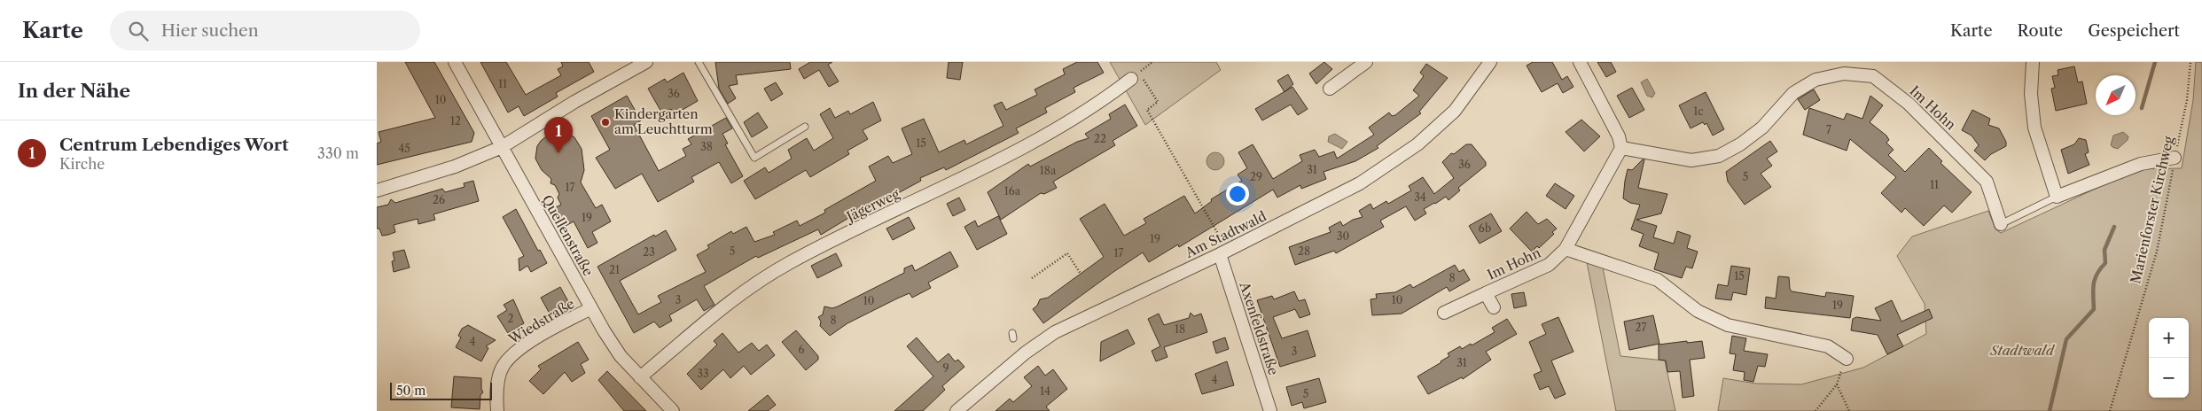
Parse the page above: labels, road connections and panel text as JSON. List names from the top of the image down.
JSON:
{
  "streets": {
    "street": [
      "Im Hohn",
      "Jägerweg",
      "Am Stadtwald",
      "Quellenstraße",
      "Wiedstraße",
      "Axenfeldstraße"
    ],
    "path": ["Marienforster Kirchweg"]
  },
  "crossings": [
    ["Jägerweg", "Quellenstraße"],
    ["Am Stadtwald", "Axenfeldstraße"],
    ["Quellenstraße", "Wiedstraße"]
  ],
  "parks": ["Stadtwald"],
  "places": ["Kindergarten am Leuchtturm"],
  "house_numbers": [
    "11",
    "36",
    "10",
    "1c",
    "12",
    "7",
    "22",
    "15",
    "38",
    "45",
    "36",
    "31",
    "18a",
    "29",
    "5",
    "11",
    "17",
    "16a",
    "34",
    "26",
    "19",
    "6b",
    "30",
    "19",
    "5",
    "28",
    "23",
    "17",
    "21",
    "15",
    "8",
    "3",
    "10",
    "10",
    "19",
    "2",
    "8",
    "27",
    "18",
    "4",
    "6",
    "3",
    "31",
    "9",
    "33",
    "4",
    "14",
    "5"
  ],
  "scale_bar": "50 m",
  "north": "bottom left",
  "page": {
    "header": "Karte",
    "search": "Hier suchen",
    "nav": ["Karte", "Route", "Gespeichert"],
    "heading": "In der Nähe",
    "pins": "1",
    "list": [
      {
        "mark": "1",
        "name": "Centrum Lebendiges Wort",
        "note": "Kirche",
        "value": "330 m"
      }
    ],
    "map_buttons": ["+", "−"],
    "scale": "50 m"
  }
}
